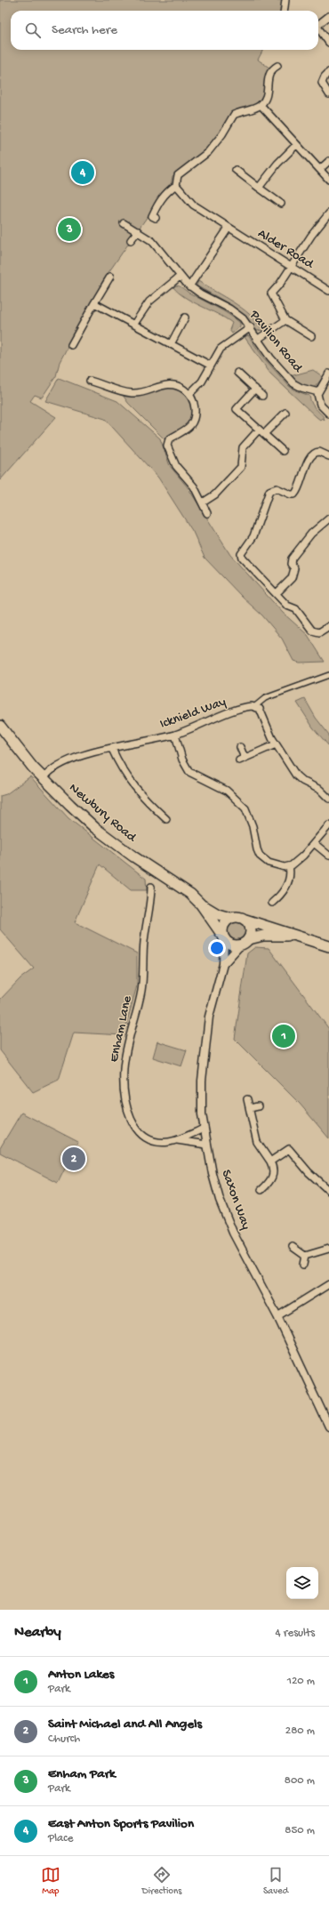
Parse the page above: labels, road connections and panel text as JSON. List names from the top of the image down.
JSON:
{
  "streets": {
    "main road": ["Newbury Road"],
    "street": [
      "Alder Road",
      "Pavilion Road",
      "Icknield Way",
      "Enham Lane",
      "Saxon Way"
    ]
  },
  "crossings": [
    ["Icknield Way", "Newbury Road"],
    ["Newbury Road", "Saxon Way"],
    ["Enham Lane", "Saxon Way"]
  ],
  "page": {
    "search": "Search here",
    "pins": [
      "4",
      "3",
      "1",
      "2"
    ],
    "heading": ["Nearby", "4 results"],
    "list": [
      {
        "mark": "1",
        "name": "Anton Lakes",
        "note": "Park",
        "value": "120 m"
      },
      {
        "mark": "2",
        "name": "Saint Michael and All Angels",
        "note": "Church",
        "value": "280 m"
      },
      {
        "mark": "3",
        "name": "Enham Park",
        "note": "Park",
        "value": "800 m"
      },
      {
        "mark": "4",
        "name": "East Anton Sports Pavilion",
        "note": "Place",
        "value": "850 m"
      }
    ],
    "nav": ["Map", "Directions", "Saved"]
  }
}
